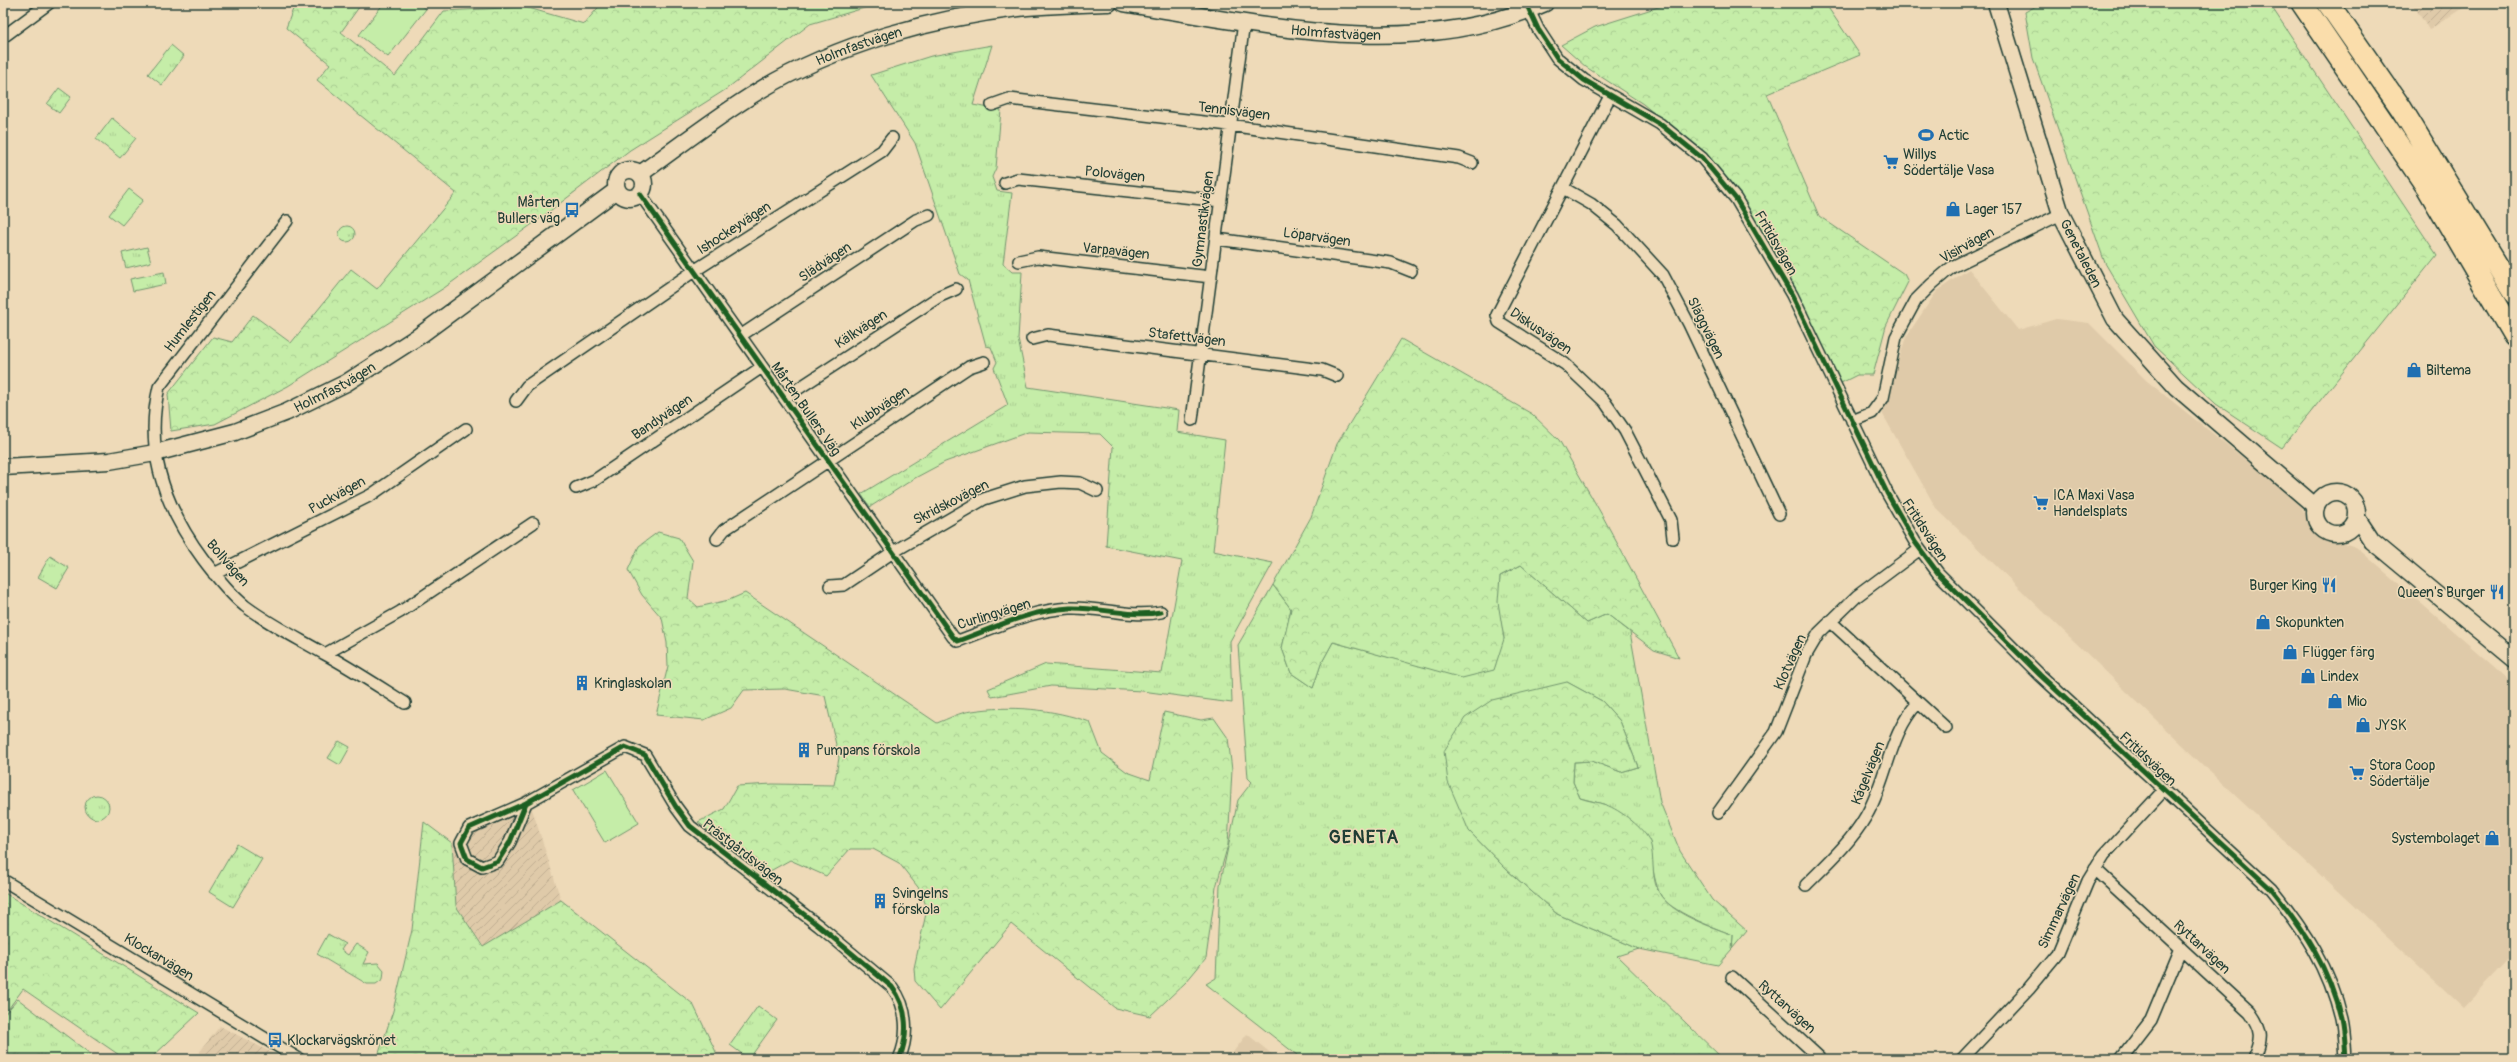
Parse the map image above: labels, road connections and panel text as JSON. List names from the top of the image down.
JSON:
{
  "streets": {
    "street": [
      "Holmfastvägen",
      "Tennisvägen",
      "Polovägen",
      "Gymnastikvägen",
      "Ishockeyvägen",
      "Löparvägen",
      "Fritidsvägen",
      "Visirvägen",
      "Varpavägen",
      "Genetaleden",
      "Slädvägen",
      "Humlestigen",
      "Släggvägen",
      "Kälkvägen",
      "Diskusvägen",
      "Stafettvägen",
      "Klubbvägen",
      "Mårten Bullers Väg",
      "Bandyvägen",
      "Puckvägen",
      "Skridskovägen",
      "Bollvägen",
      "Curlingvägen",
      "Klotvägen",
      "Kägelvägen",
      "Prästgårdsvägen",
      "Simmarvägen",
      "Ryttarvägen",
      "Klockarvägen"
    ]
  },
  "crossings": [
    ["Holmfastvägen", "Gymnastikvägen"],
    ["Holmfastvägen", "Fritidsvägen"],
    ["Holmfastvägen", "Humlestigen"],
    ["Holmfastvägen", "Mårten Bullers Väg"],
    ["Holmfastvägen", "Bollvägen"],
    ["Tennisvägen", "Gymnastikvägen"],
    ["Polovägen", "Gymnastikvägen"],
    ["Gymnastikvägen", "Löparvägen"],
    ["Gymnastikvägen", "Varpavägen"],
    ["Gymnastikvägen", "Stafettvägen"],
    ["Ishockeyvägen", "Mårten Bullers Väg"],
    ["Fritidsvägen", "Visirvägen"],
    ["Fritidsvägen", "Diskusvägen"],
    ["Fritidsvägen", "Klotvägen"],
    ["Fritidsvägen", "Simmarvägen"],
    ["Visirvägen", "Genetaleden"],
    ["Slädvägen", "Mårten Bullers Väg"],
    ["Humlestigen", "Bollvägen"],
    ["Släggvägen", "Diskusvägen"],
    ["Kälkvägen", "Mårten Bullers Väg"],
    ["Klubbvägen", "Mårten Bullers Väg"],
    ["Mårten Bullers Väg", "Bandyvägen"],
    ["Mårten Bullers Väg", "Skridskovägen"],
    ["Mårten Bullers Väg", "Curlingvägen"],
    ["Puckvägen", "Bollvägen"],
    ["Simmarvägen", "Ryttarvägen"]
  ],
  "districts": ["GENETA"],
  "places": {
    "sports": ["Actic"],
    "supermarket": ["Willys Södertälje Vasa", "ICA Maxi Vasa Handelsplats", "Stora Coop Södertälje"],
    "shop": [
      "Lager 157",
      "Biltema",
      "Skopunkten",
      "Flügger färg",
      "Lindex",
      "Mio",
      "JYSK",
      "Systembolaget"
    ],
    "bus stop": ["Mårten Bullers väg", "Klockarvägskrönet"],
    "restaurant": ["Burger King", "Queen's Burger"],
    "building": ["Kringlaskolan", "Pumpans förskola", "Svingelns förskola"]
  }
}
